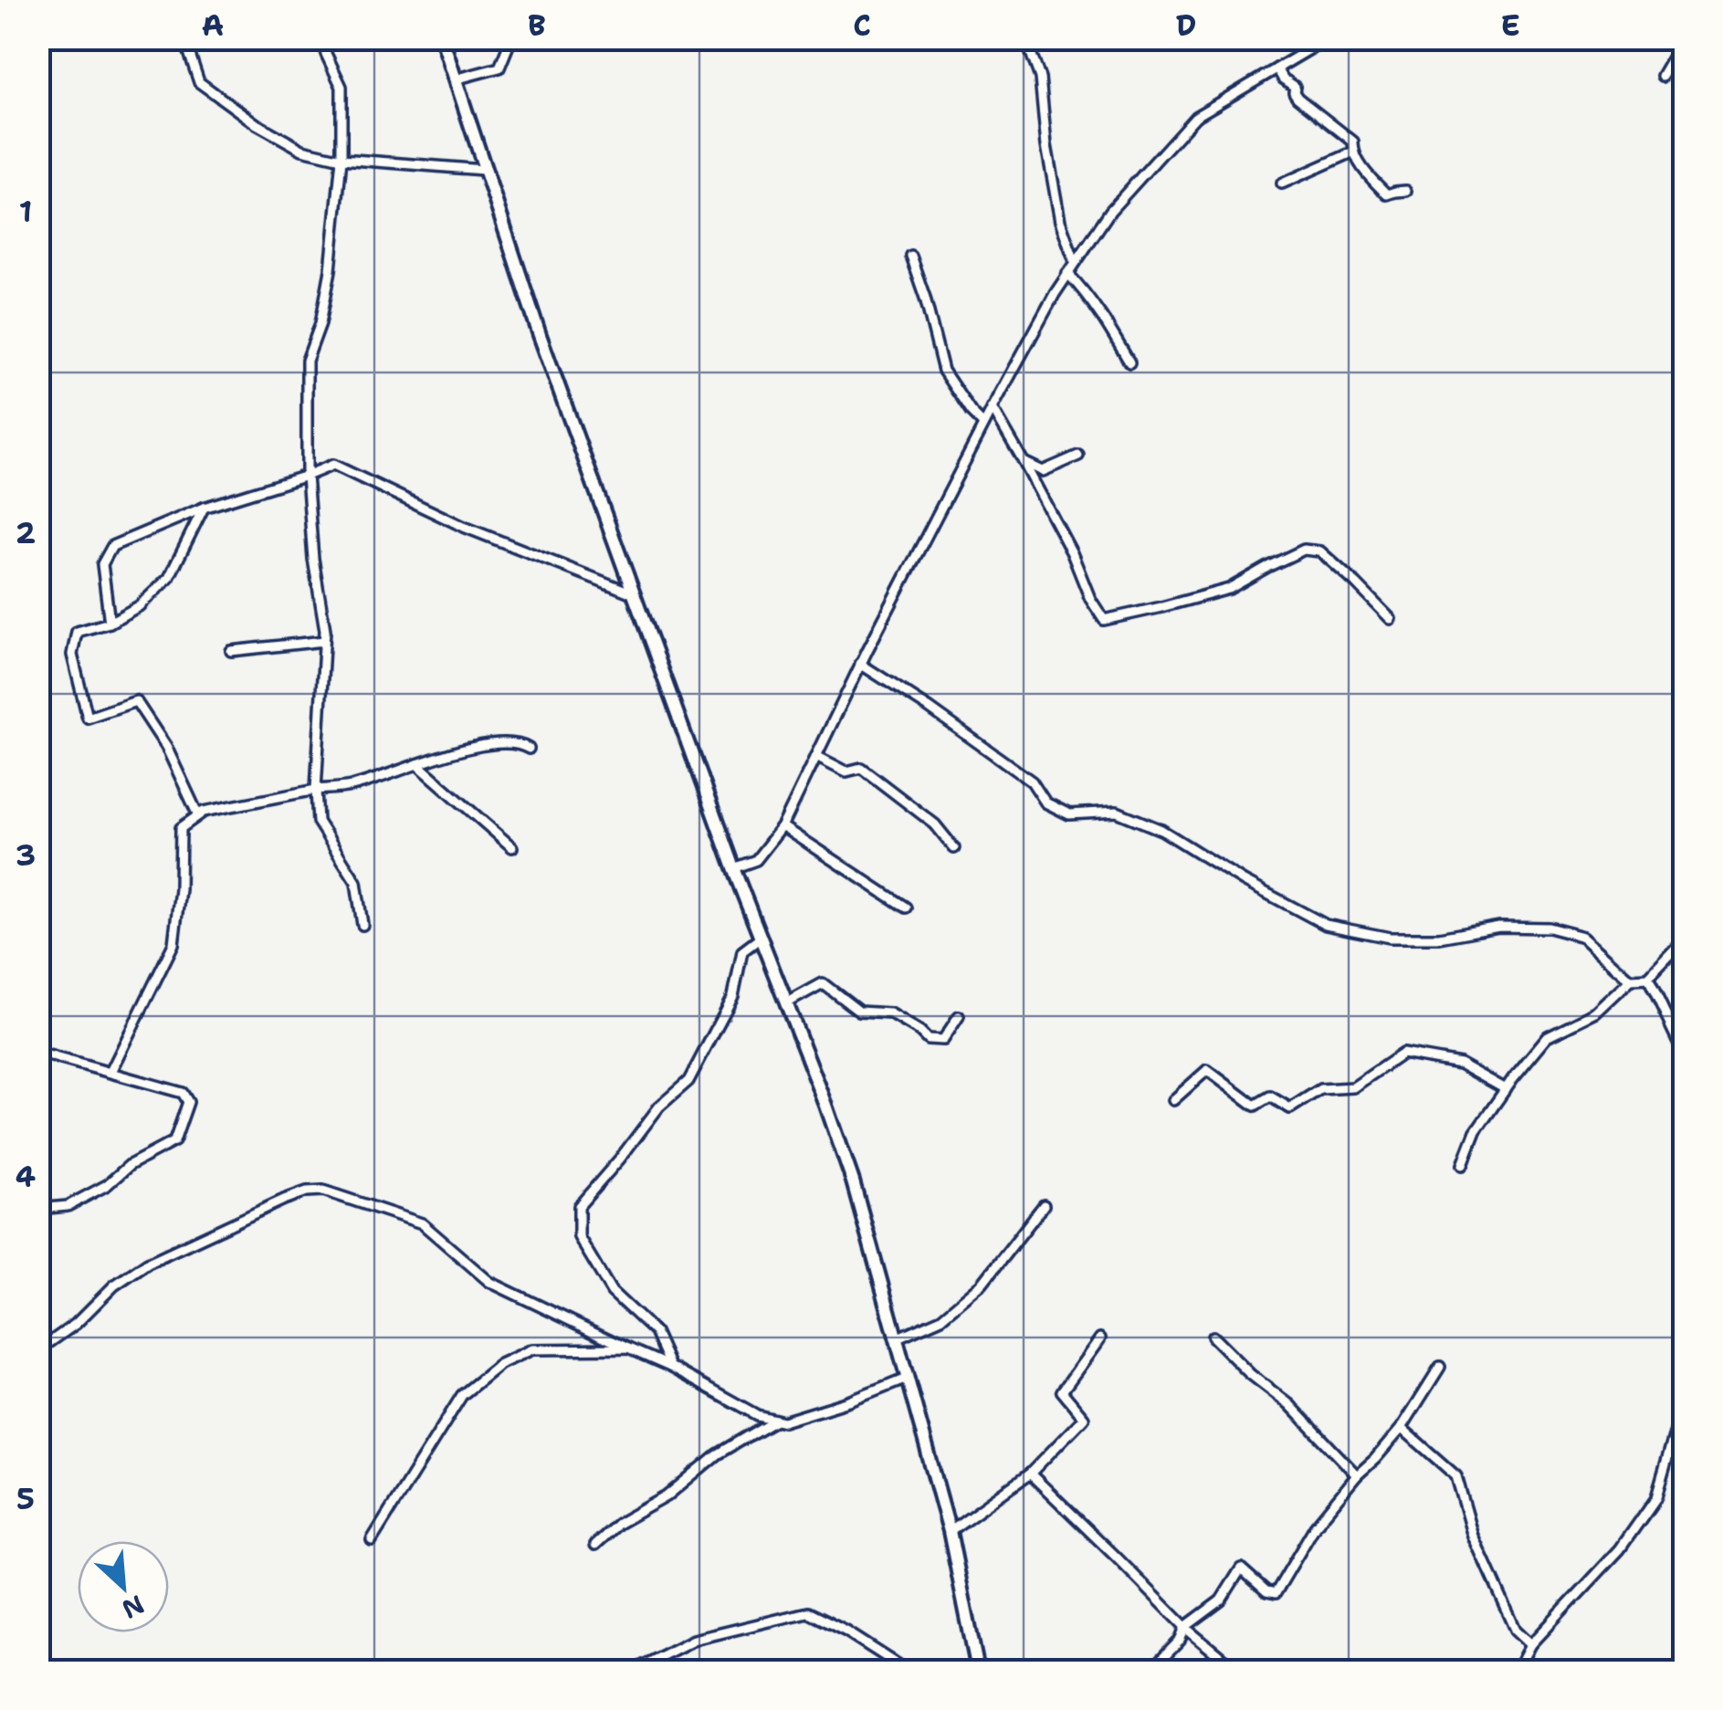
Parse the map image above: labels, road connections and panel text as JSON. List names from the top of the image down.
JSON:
{
  "north": "bottom right",
  "grid": {
    "columns": [
      "A",
      "B",
      "C",
      "D",
      "E"
    ],
    "rows": [
      "1",
      "2",
      "3",
      "4",
      "5"
    ]
  }
}
